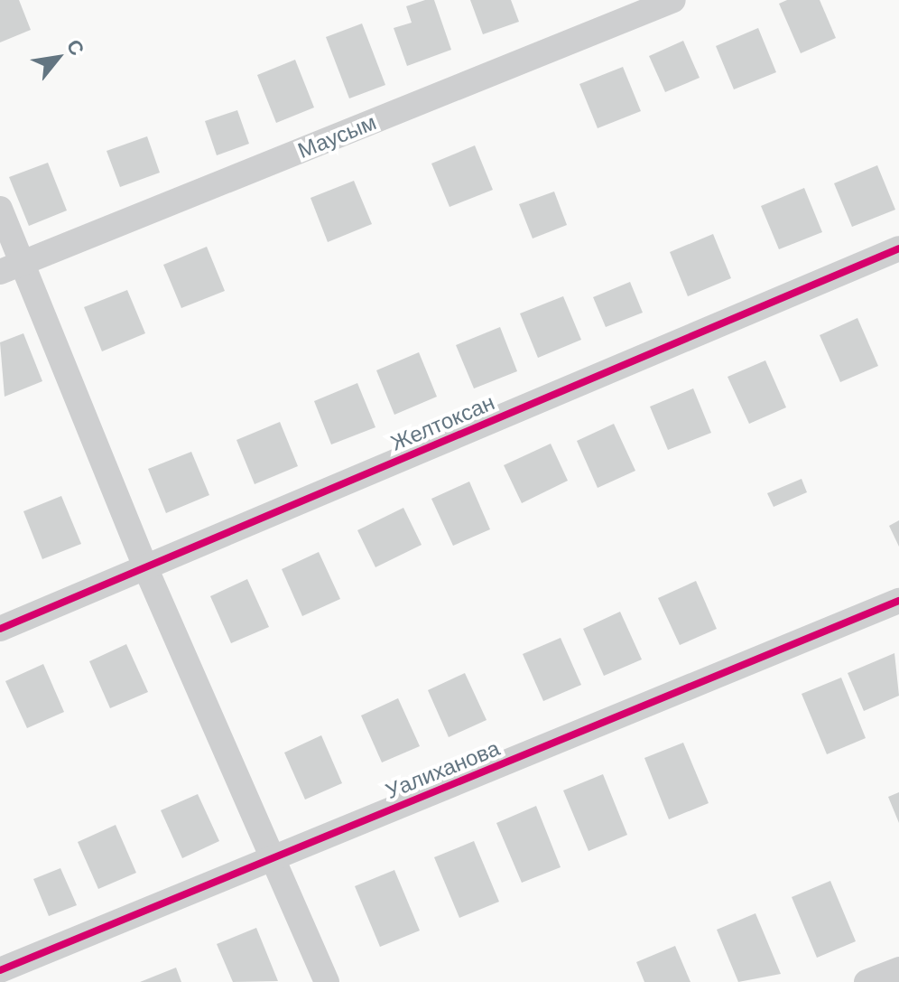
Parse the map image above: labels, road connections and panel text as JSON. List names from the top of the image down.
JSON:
{
  "streets": {
    "street": ["Маусым", "Желтоксан", "Уалиханова"]
  },
  "north": "top right"
}
